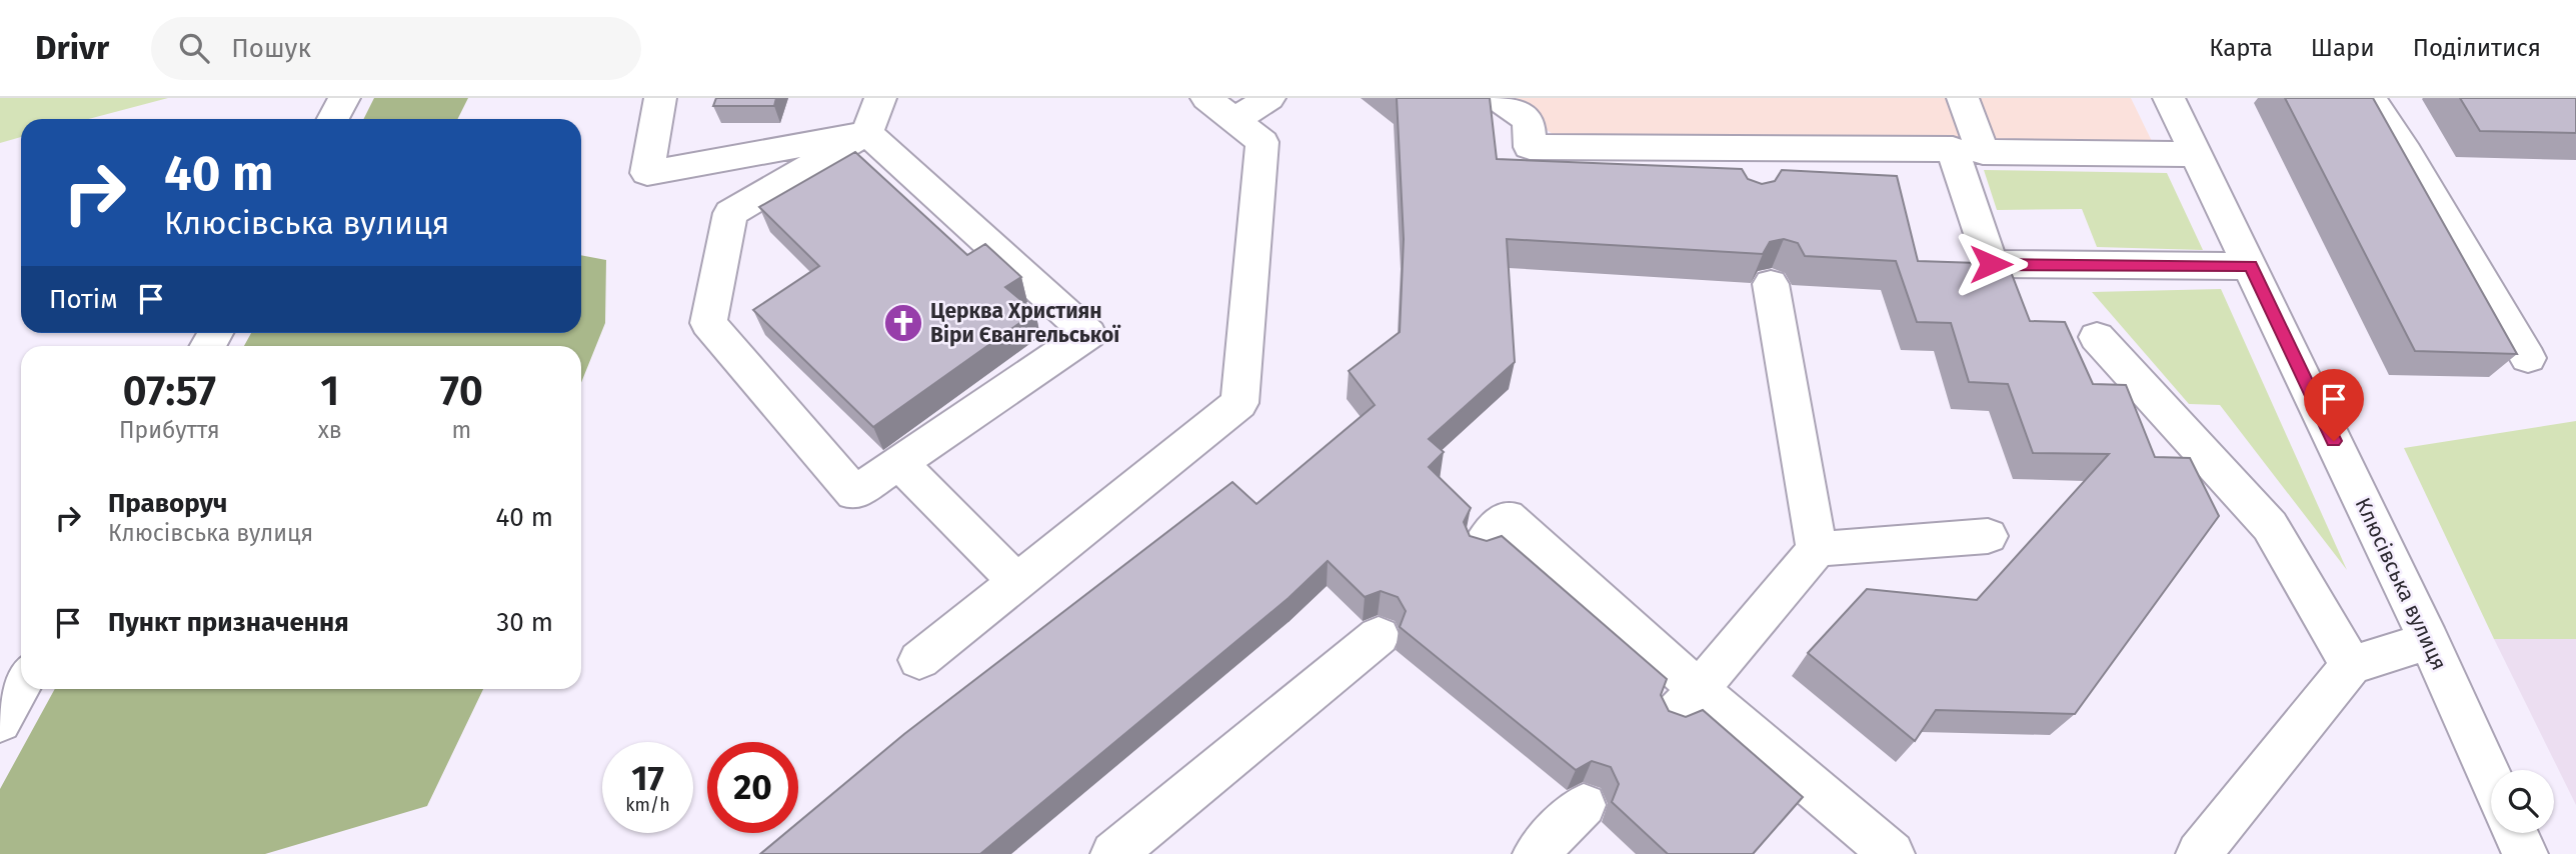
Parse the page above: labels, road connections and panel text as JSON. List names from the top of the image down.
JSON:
{
  "streets": {
    "street": ["Клюсівська вулиця"]
  },
  "places": {
    "church": ["Церква Християн Віри Євангельської"]
  },
  "page": {
    "header": "Drivr",
    "search": "Пошук",
    "nav": ["Карта", "Шари", "Поділитися"],
    "turn": ["40 m", "Клюсівська вулиця"],
    "then": "Потім",
    "eta": [
      "07:57",
      "Прибуття",
      "1",
      "хв",
      "70",
      "m"
    ],
    "list": [
      {
        "name": "Праворуч",
        "note": "Клюсівська вулиця",
        "value": "40 m"
      },
      {
        "name": "Пункт призначення",
        "value": "30 m"
      }
    ],
    "speed": "17 km/h",
    "limit": "20"
  }
}
